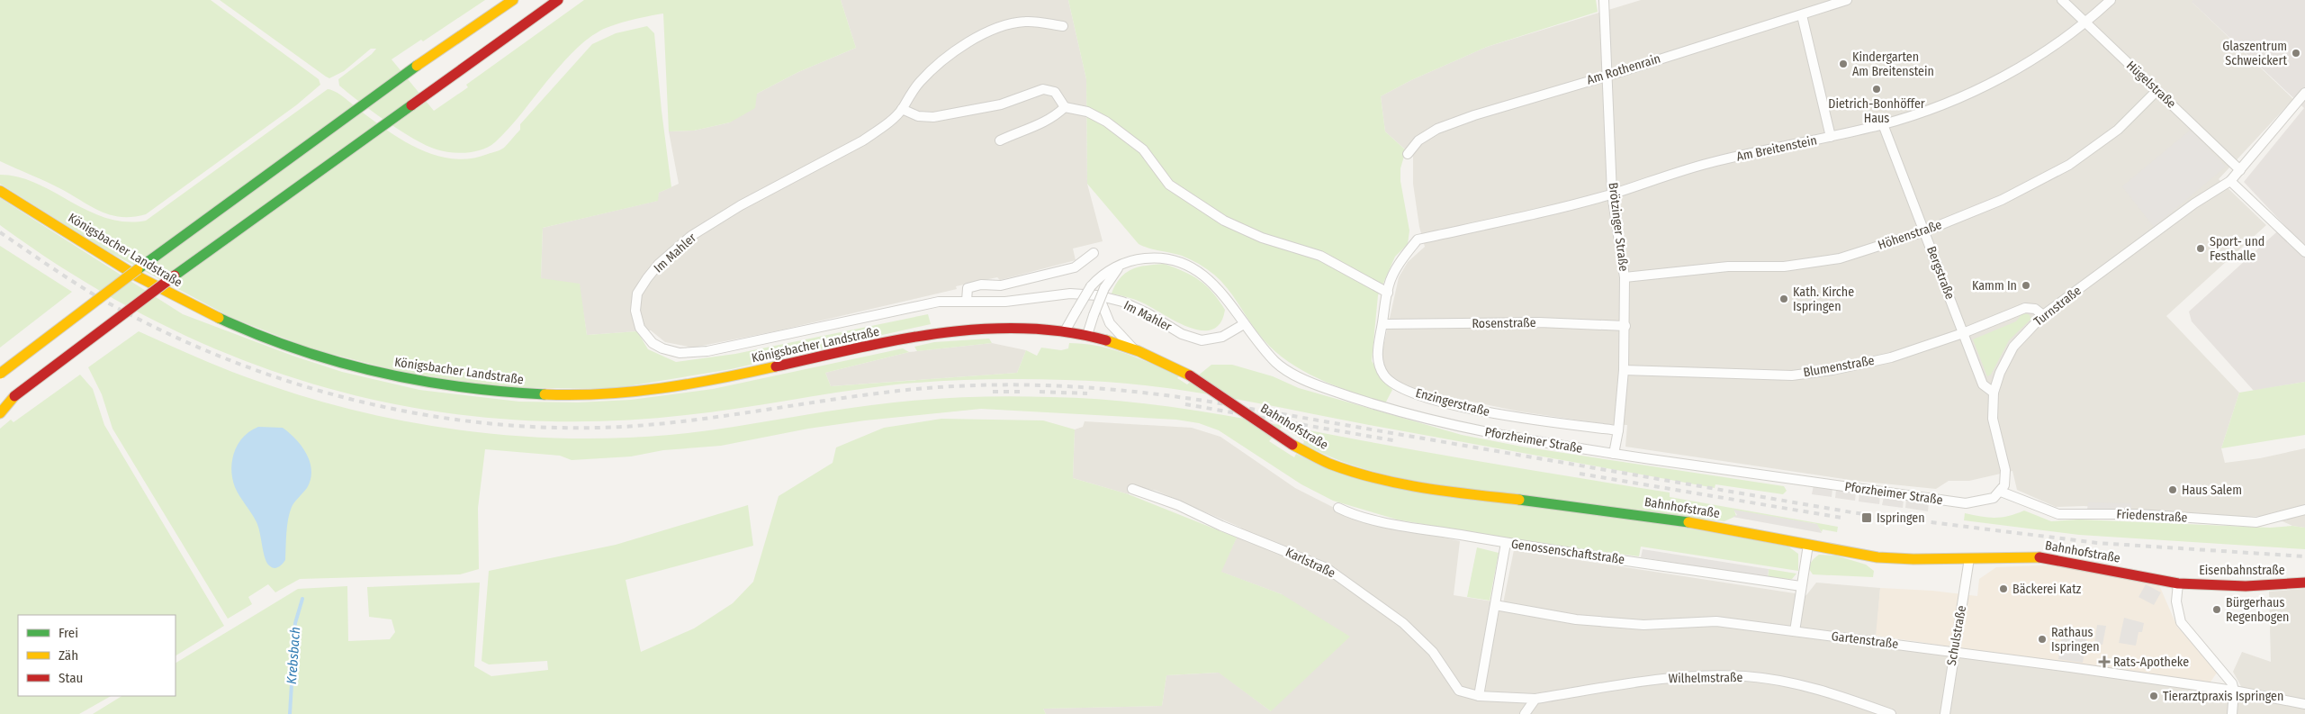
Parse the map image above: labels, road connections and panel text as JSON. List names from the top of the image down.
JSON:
{
  "streets": {
    "main road": ["Königsbacher Landstraße", "Bahnhofstraße", "Eisenbahnstraße"],
    "street": [
      "Am Rothenrain",
      "Hügelstraße",
      "Am Breitenstein",
      "Brötzinger Straße",
      "Höhenstraße",
      "Im Mahler",
      "Bergstraße",
      "Turnstraße",
      "Rosenstraße",
      "Blumenstraße",
      "Enzingerstraße",
      "Pforzheimer Straße",
      "Friedenstraße",
      "Genossenschaftstraße",
      "Karlstraße",
      "Schulstraße",
      "Gartenstraße",
      "Wilhelmstraße"
    ]
  },
  "crossings": [
    ["Am Rothenrain", "Brötzinger Straße"],
    ["Hügelstraße", "Am Breitenstein"],
    ["Hügelstraße", "Höhenstraße"],
    ["Hügelstraße", "Turnstraße"],
    ["Am Breitenstein", "Brötzinger Straße"],
    ["Am Breitenstein", "Bergstraße"],
    ["Am Breitenstein", "Enzingerstraße"],
    ["Brötzinger Straße", "Höhenstraße"],
    ["Brötzinger Straße", "Rosenstraße"],
    ["Brötzinger Straße", "Blumenstraße"],
    ["Brötzinger Straße", "Enzingerstraße"],
    ["Brötzinger Straße", "Pforzheimer Straße"],
    ["Höhenstraße", "Bergstraße"],
    ["Königsbacher Landstraße", "Bahnhofstraße"],
    ["Königsbacher Landstraße", "Pforzheimer Straße"],
    ["Im Mahler", "Pforzheimer Straße"],
    ["Bergstraße", "Turnstraße"],
    ["Bergstraße", "Blumenstraße"],
    ["Turnstraße", "Blumenstraße"],
    ["Turnstraße", "Pforzheimer Straße"],
    ["Turnstraße", "Friedenstraße"],
    ["Rosenstraße", "Enzingerstraße"],
    ["Bahnhofstraße", "Eisenbahnstraße"],
    ["Bahnhofstraße", "Schulstraße"],
    ["Pforzheimer Straße", "Friedenstraße"],
    ["Karlstraße", "Wilhelmstraße"],
    ["Schulstraße", "Gartenstraße"]
  ],
  "water": ["Krebsbach"],
  "places": {
    "other": [
      "Glaszentrum Schweickert",
      "Kindergarten Am Breitenstein",
      "Dietrich-Bonhöffer Haus",
      "Sport- und Festhalle",
      "Kamm In",
      "Kath. Kirche Ispringen",
      "Haus Salem",
      "Bäckerei Katz",
      "Bürgerhaus Regenbogen",
      "Rathaus Ispringen",
      "Tierarztpraxis Ispringen"
    ],
    "transit": ["Ispringen"],
    "health": ["Rats-Apotheke"]
  },
  "legend": ["Frei", "Zäh", "Stau"]
}
